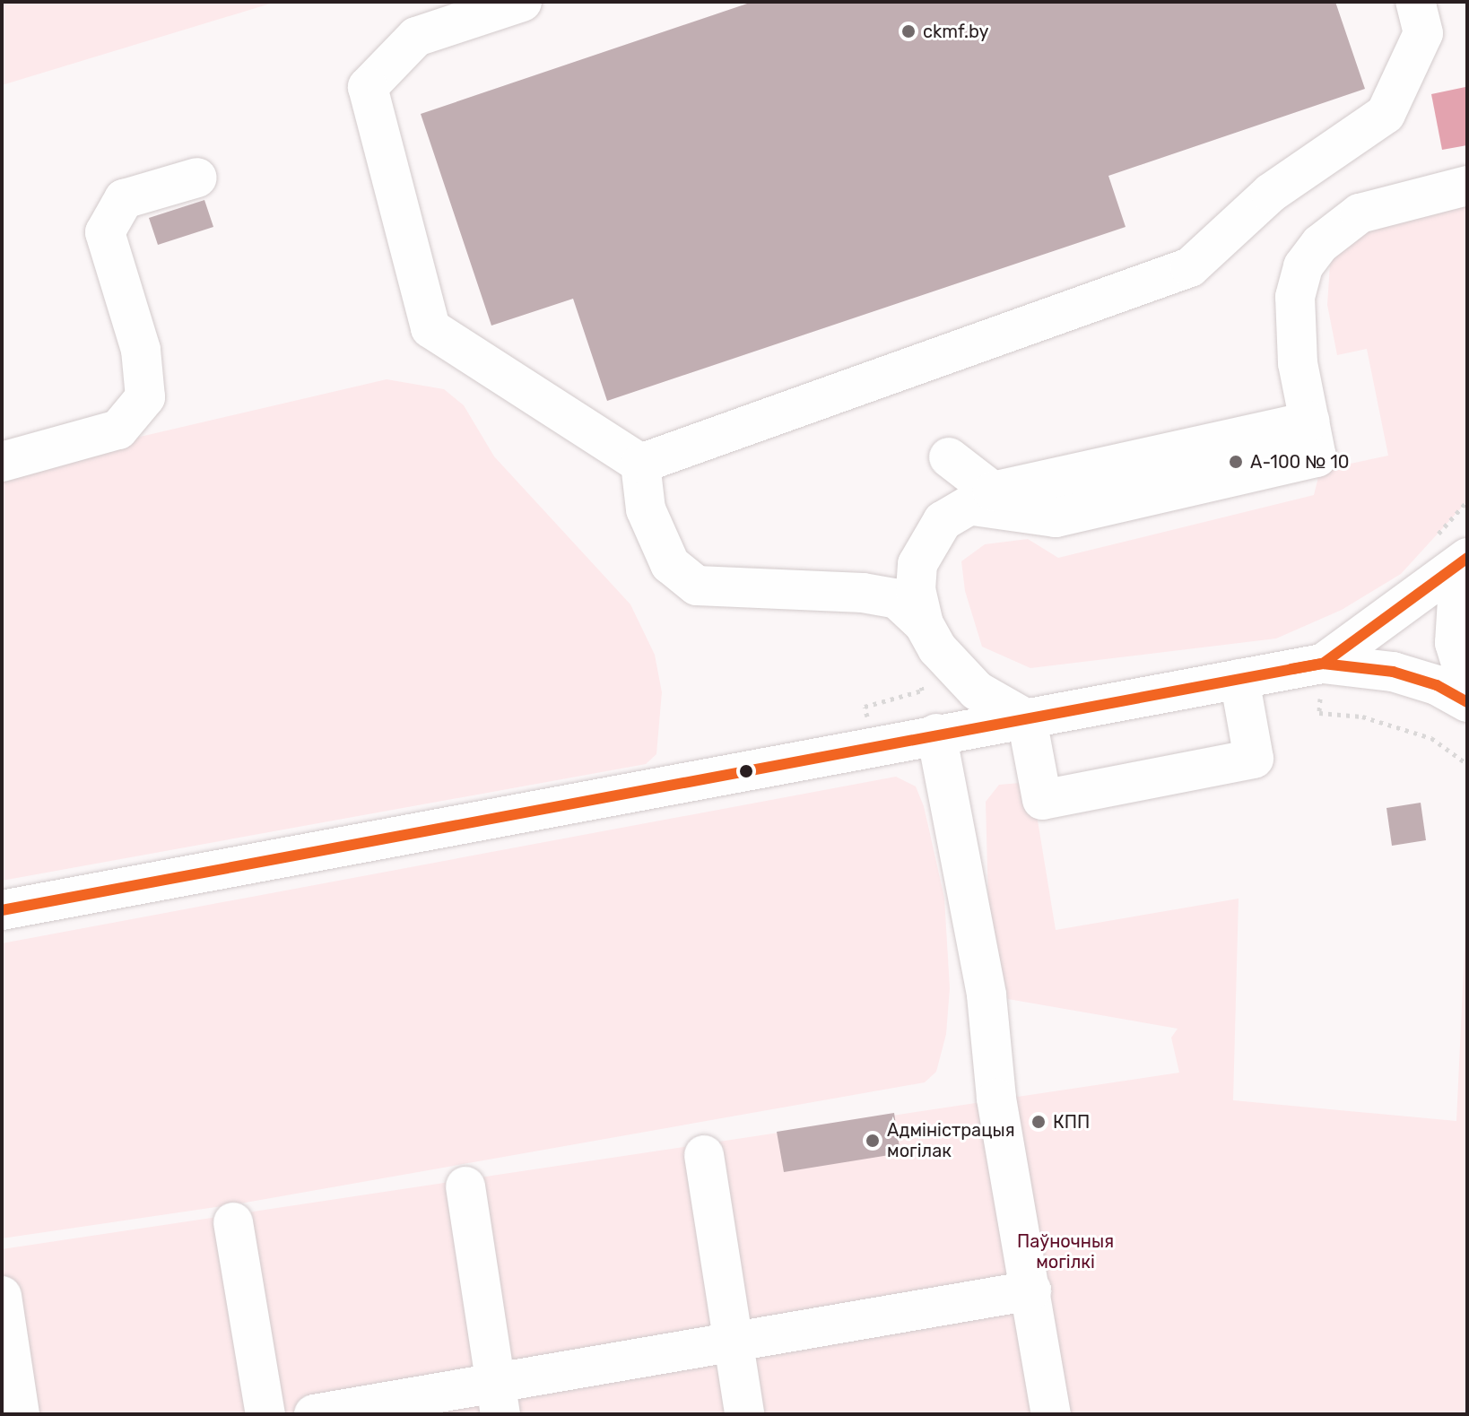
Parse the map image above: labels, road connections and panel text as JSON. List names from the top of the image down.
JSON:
{
  "parks": ["Паўночныя могілкі"],
  "places": [
    "ckmf.by",
    "А-100 № 10",
    "КПП",
    "Адміністрацыя могілак"
  ]
}
